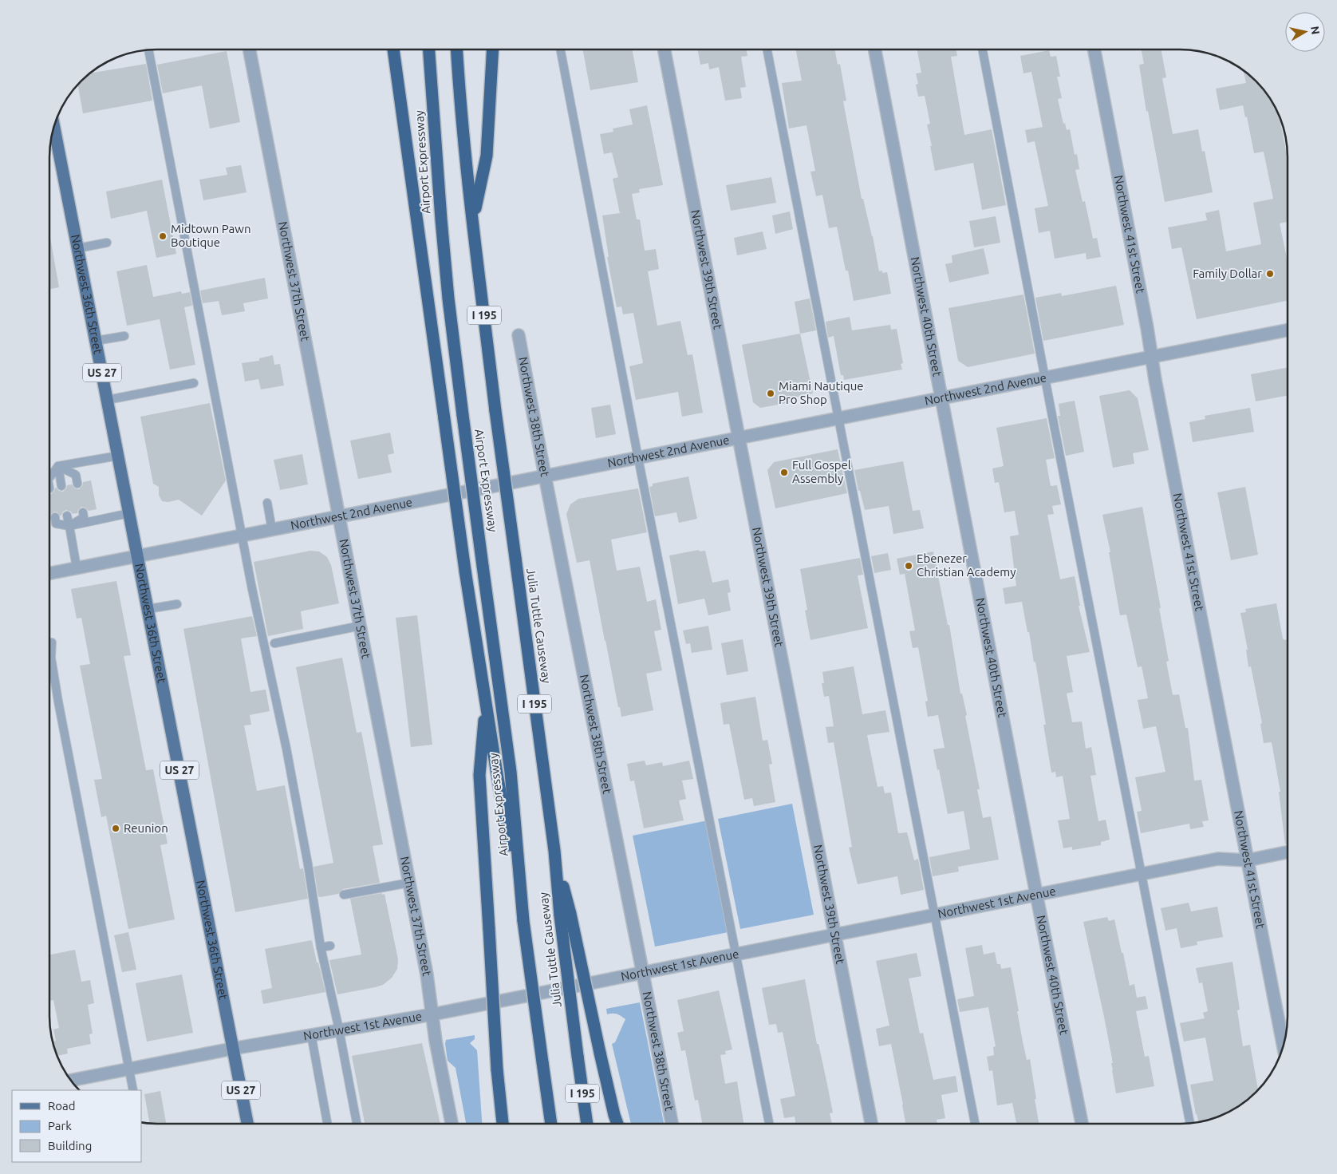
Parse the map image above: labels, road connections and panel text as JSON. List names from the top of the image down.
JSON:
{
  "streets": {
    "highway": ["Airport Expressway", "I 195", "Julia Tuttle Causeway"],
    "main road": ["Northwest 36th Street", "US 27"],
    "street": [
      "Northwest 41st Street",
      "Northwest 39th Street",
      "Northwest 37th Street",
      "Northwest 40th Street",
      "Northwest 2nd Avenue",
      "Northwest 38th Street",
      "Northwest 1st Avenue"
    ]
  },
  "crossings": [
    ["Airport Expressway", "Julia Tuttle Causeway"],
    ["Northwest 41st Street", "Northwest 2nd Avenue"],
    ["Northwest 41st Street", "Northwest 1st Avenue"],
    ["Northwest 39th Street", "Northwest 2nd Avenue"],
    ["Northwest 39th Street", "Northwest 1st Avenue"],
    ["Northwest 37th Street", "Northwest 2nd Avenue"],
    ["Northwest 37th Street", "Northwest 1st Avenue"],
    ["Northwest 36th Street", "Northwest 2nd Avenue"],
    ["Northwest 36th Street", "Northwest 1st Avenue"],
    ["Northwest 40th Street", "Northwest 2nd Avenue"],
    ["Northwest 40th Street", "Northwest 1st Avenue"],
    ["Northwest 2nd Avenue", "Northwest 38th Street"],
    ["Northwest 38th Street", "Northwest 1st Avenue"]
  ],
  "places": [
    "Midtown Pawn Boutique",
    "Family Dollar",
    "Miami Nautique Pro Shop",
    "Full Gospel Assembly",
    "Ebenezer Christian Academy",
    "Reunion"
  ],
  "legend": ["Road", "Park", "Building"],
  "north": "right"
}
